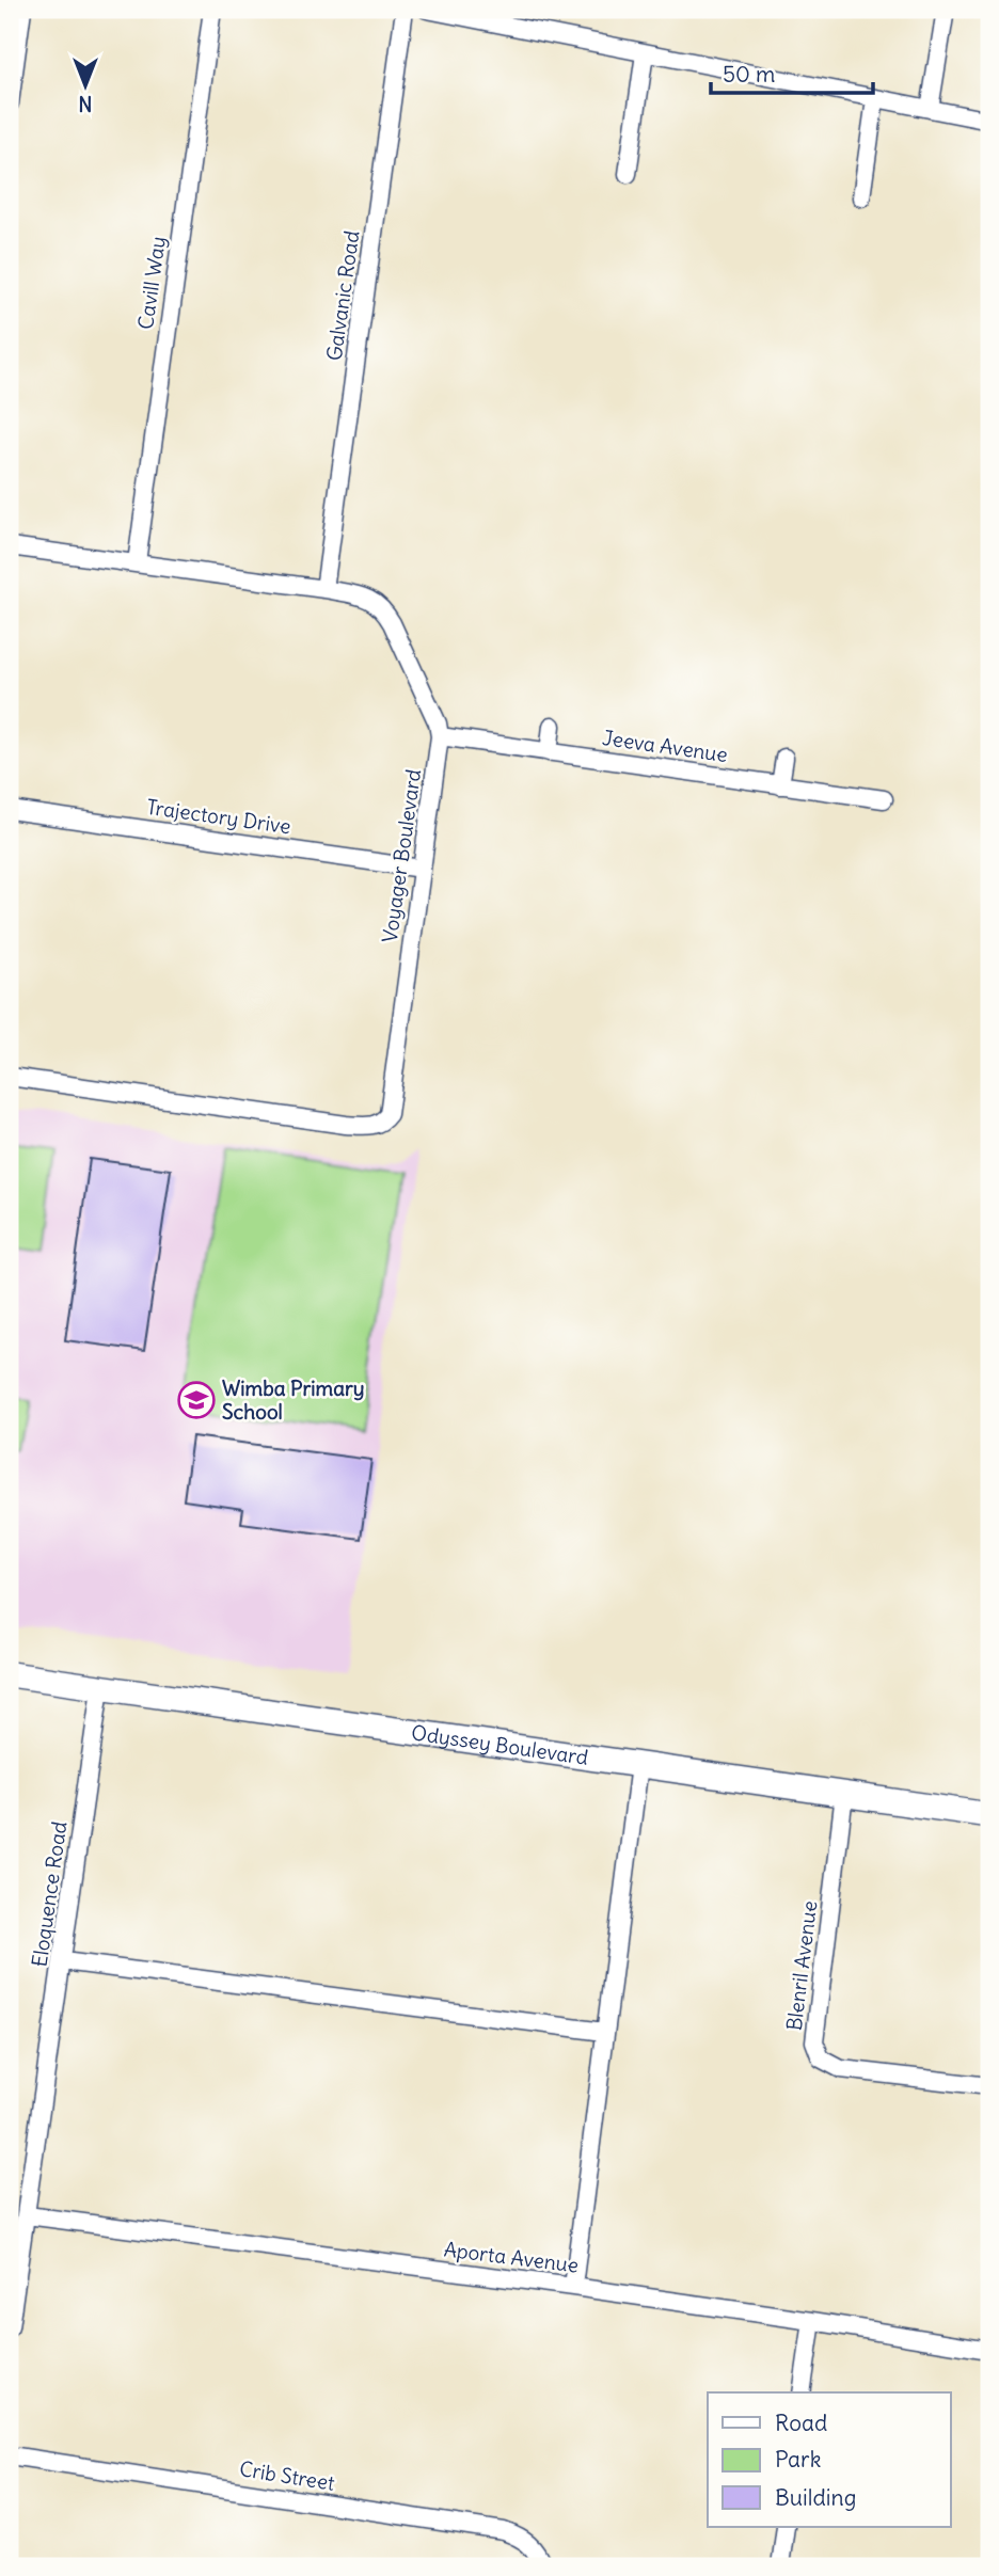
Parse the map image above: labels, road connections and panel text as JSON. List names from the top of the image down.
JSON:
{
  "streets": {
    "street": [
      "Cavill Way",
      "Galvanic Road",
      "Jeeva Avenue",
      "Trajectory Drive",
      "Voyager Boulevard",
      "Odyssey Boulevard",
      "Eloquence Road",
      "Blenril Avenue",
      "Aporta Avenue",
      "Crib Street"
    ]
  },
  "crossings": [
    ["Cavill Way", "Voyager Boulevard"],
    ["Galvanic Road", "Voyager Boulevard"],
    ["Jeeva Avenue", "Voyager Boulevard"],
    ["Trajectory Drive", "Voyager Boulevard"],
    ["Odyssey Boulevard", "Eloquence Road"],
    ["Odyssey Boulevard", "Blenril Avenue"],
    ["Eloquence Road", "Aporta Avenue"]
  ],
  "places": {
    "school or university": ["Wimba Primary School"]
  },
  "legend": ["Road", "Park", "Building"],
  "scale_bar": "50 m",
  "north": "bottom"
}
